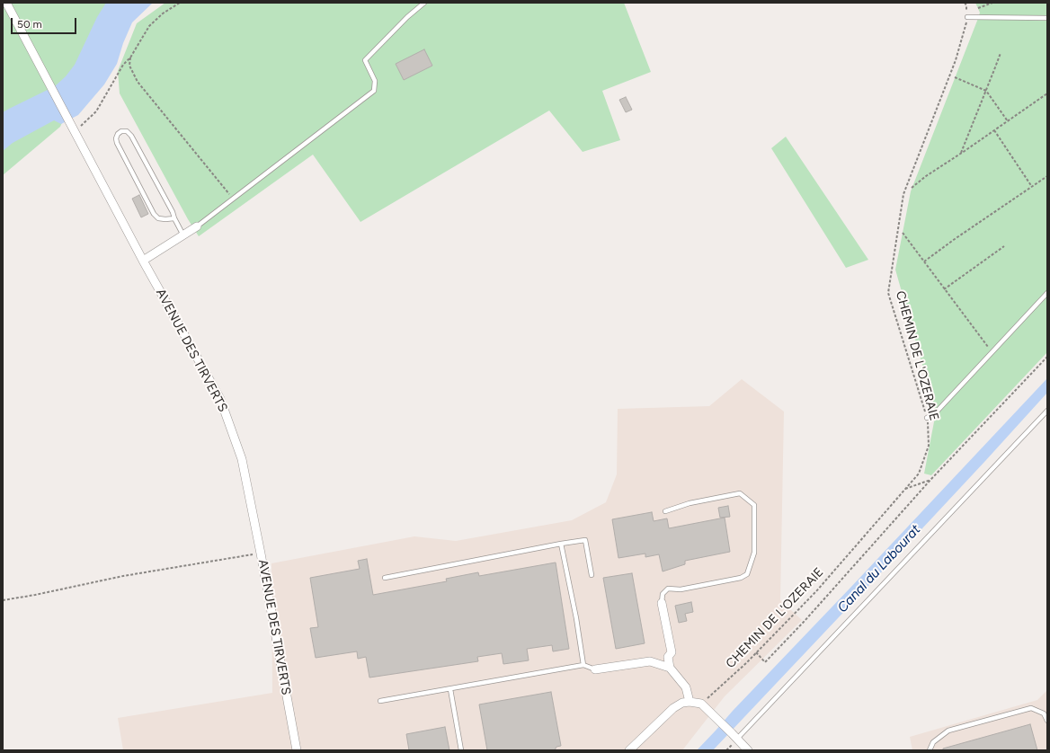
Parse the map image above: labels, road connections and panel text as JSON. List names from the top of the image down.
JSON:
{
  "streets": {
    "street": ["AVENUE DES TIRVERTS"],
    "path": ["CHEMIN DE L'OZERAIE"]
  },
  "water": ["Canal du Labourat"],
  "scale_bar": "50 m"
}
